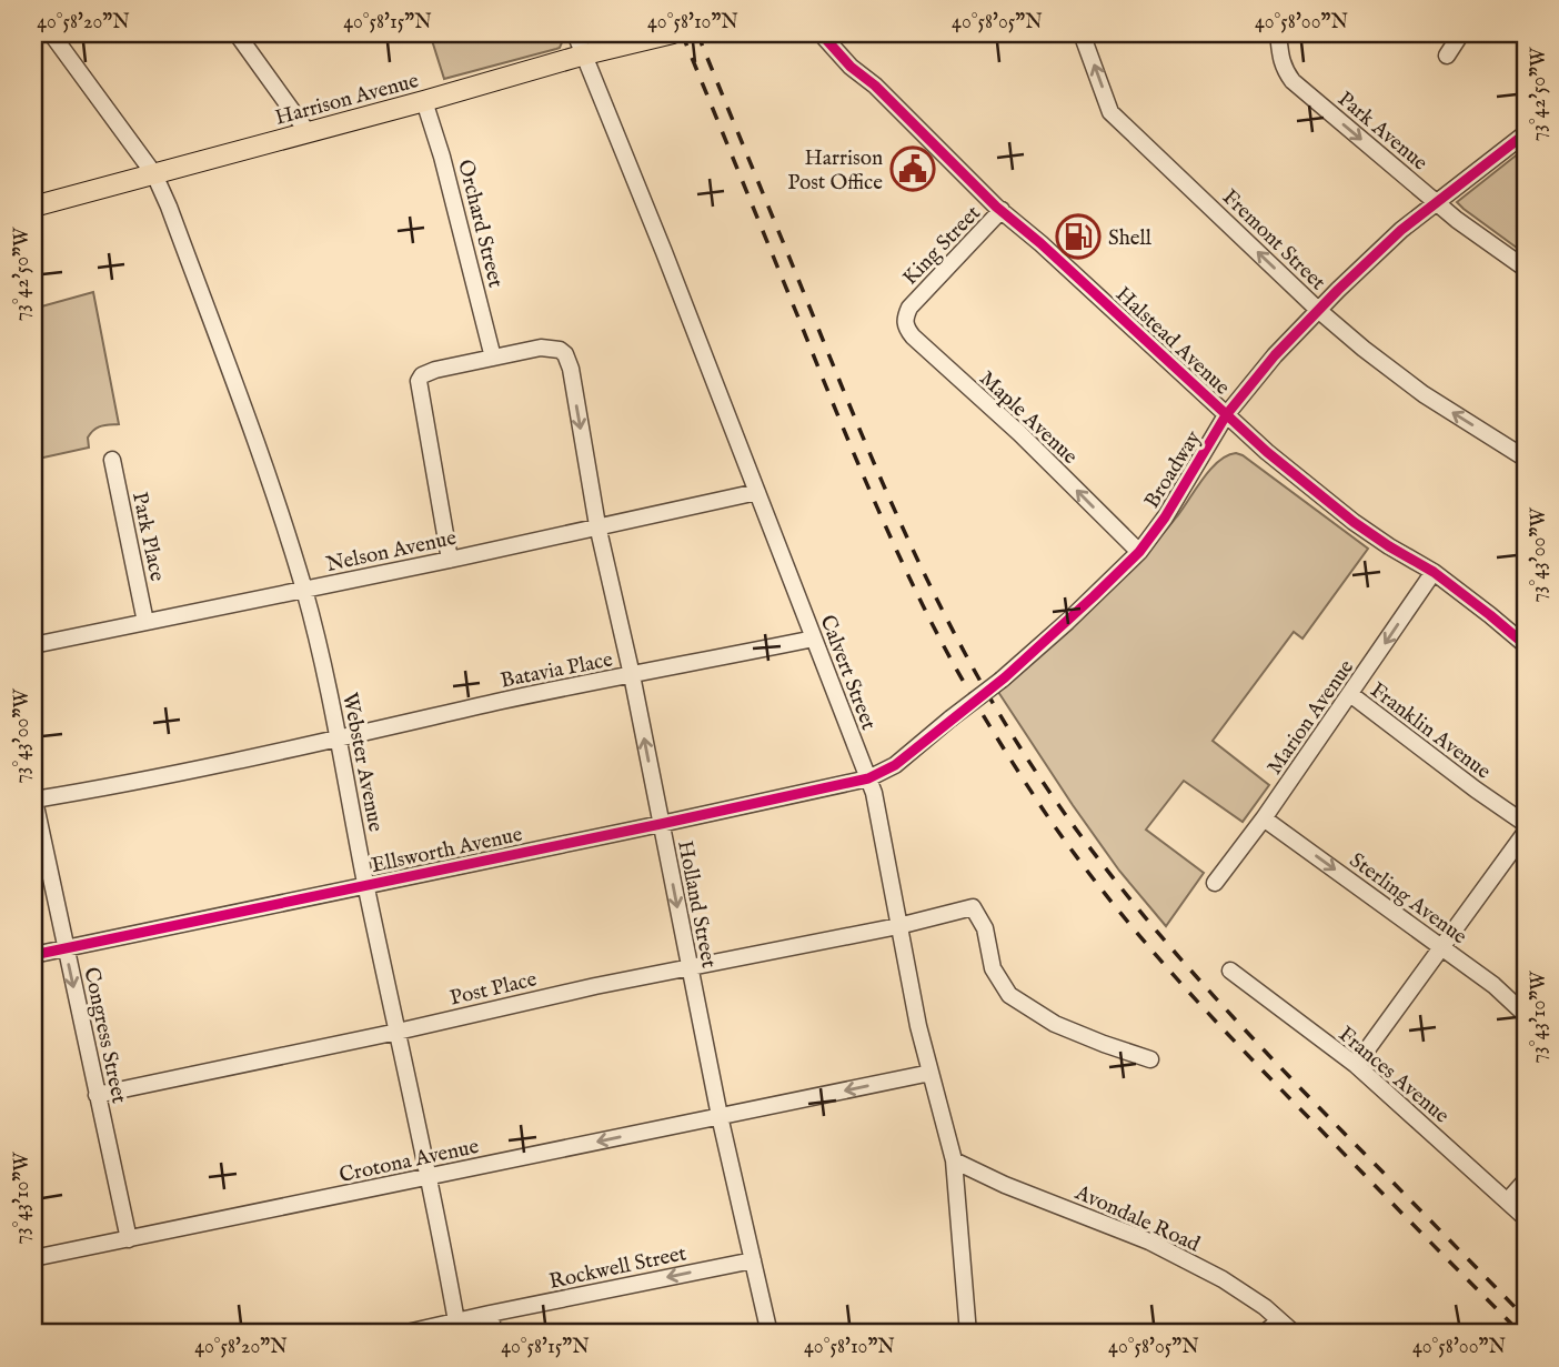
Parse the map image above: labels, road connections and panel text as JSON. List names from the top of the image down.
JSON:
{
  "streets": {
    "main road": ["Harrison Avenue"],
    "street": [
      "Park Avenue",
      "Orchard Street",
      "Fremont Street",
      "King Street",
      "Halstead Avenue",
      "Maple Avenue",
      "Broadway",
      "Park Place",
      "Nelson Avenue",
      "Batavia Place",
      "Calvert Street",
      "Marion Avenue",
      "Franklin Avenue",
      "Webster Avenue",
      "Ellsworth Avenue",
      "Sterling Avenue",
      "Holland Street",
      "Post Place",
      "Congress Street",
      "Frances Avenue",
      "Crotona Avenue",
      "Avondale Road",
      "Rockwell Street"
    ]
  },
  "crossings": [
    ["Harrison Avenue", "Orchard Street"],
    ["Harrison Avenue", "Calvert Street"],
    ["Harrison Avenue", "Webster Avenue"],
    ["Park Avenue", "Broadway"],
    ["Orchard Street", "Holland Street"],
    ["Fremont Street", "Broadway"],
    ["King Street", "Halstead Avenue"],
    ["King Street", "Maple Avenue"],
    ["Halstead Avenue", "Broadway"],
    ["Halstead Avenue", "Marion Avenue"],
    ["Maple Avenue", "Broadway"],
    ["Broadway", "Calvert Street"],
    ["Broadway", "Ellsworth Avenue"],
    ["Park Place", "Nelson Avenue"],
    ["Nelson Avenue", "Calvert Street"],
    ["Nelson Avenue", "Webster Avenue"],
    ["Nelson Avenue", "Holland Street"],
    ["Batavia Place", "Calvert Street"],
    ["Batavia Place", "Webster Avenue"],
    ["Batavia Place", "Holland Street"],
    ["Batavia Place", "Congress Street"],
    ["Calvert Street", "Ellsworth Avenue"],
    ["Calvert Street", "Post Place"],
    ["Calvert Street", "Crotona Avenue"],
    ["Calvert Street", "Avondale Road"],
    ["Marion Avenue", "Franklin Avenue"],
    ["Marion Avenue", "Sterling Avenue"],
    ["Webster Avenue", "Ellsworth Avenue"],
    ["Webster Avenue", "Post Place"],
    ["Webster Avenue", "Crotona Avenue"],
    ["Ellsworth Avenue", "Holland Street"],
    ["Ellsworth Avenue", "Congress Street"],
    ["Holland Street", "Post Place"],
    ["Holland Street", "Crotona Avenue"],
    ["Holland Street", "Rockwell Street"],
    ["Post Place", "Congress Street"],
    ["Congress Street", "Crotona Avenue"]
  ],
  "one_way": [
    "Park Avenue",
    "Fremont Street",
    "Maple Avenue",
    "Marion Avenue",
    "Sterling Avenue",
    "Crotona Avenue",
    "Rockwell Street"
  ],
  "places": {
    "public building": ["Harrison Post Office"],
    "fuel station": ["Shell"]
  },
  "coordinates": [
    "40°58'20\"N",
    "40°58'15\"N",
    "40°58'10\"N",
    "40°58'05\"N",
    "40°58'00\"N",
    "73°42'50\"W",
    "73°43'00\"W",
    "73°43'10\"W"
  ]
}
